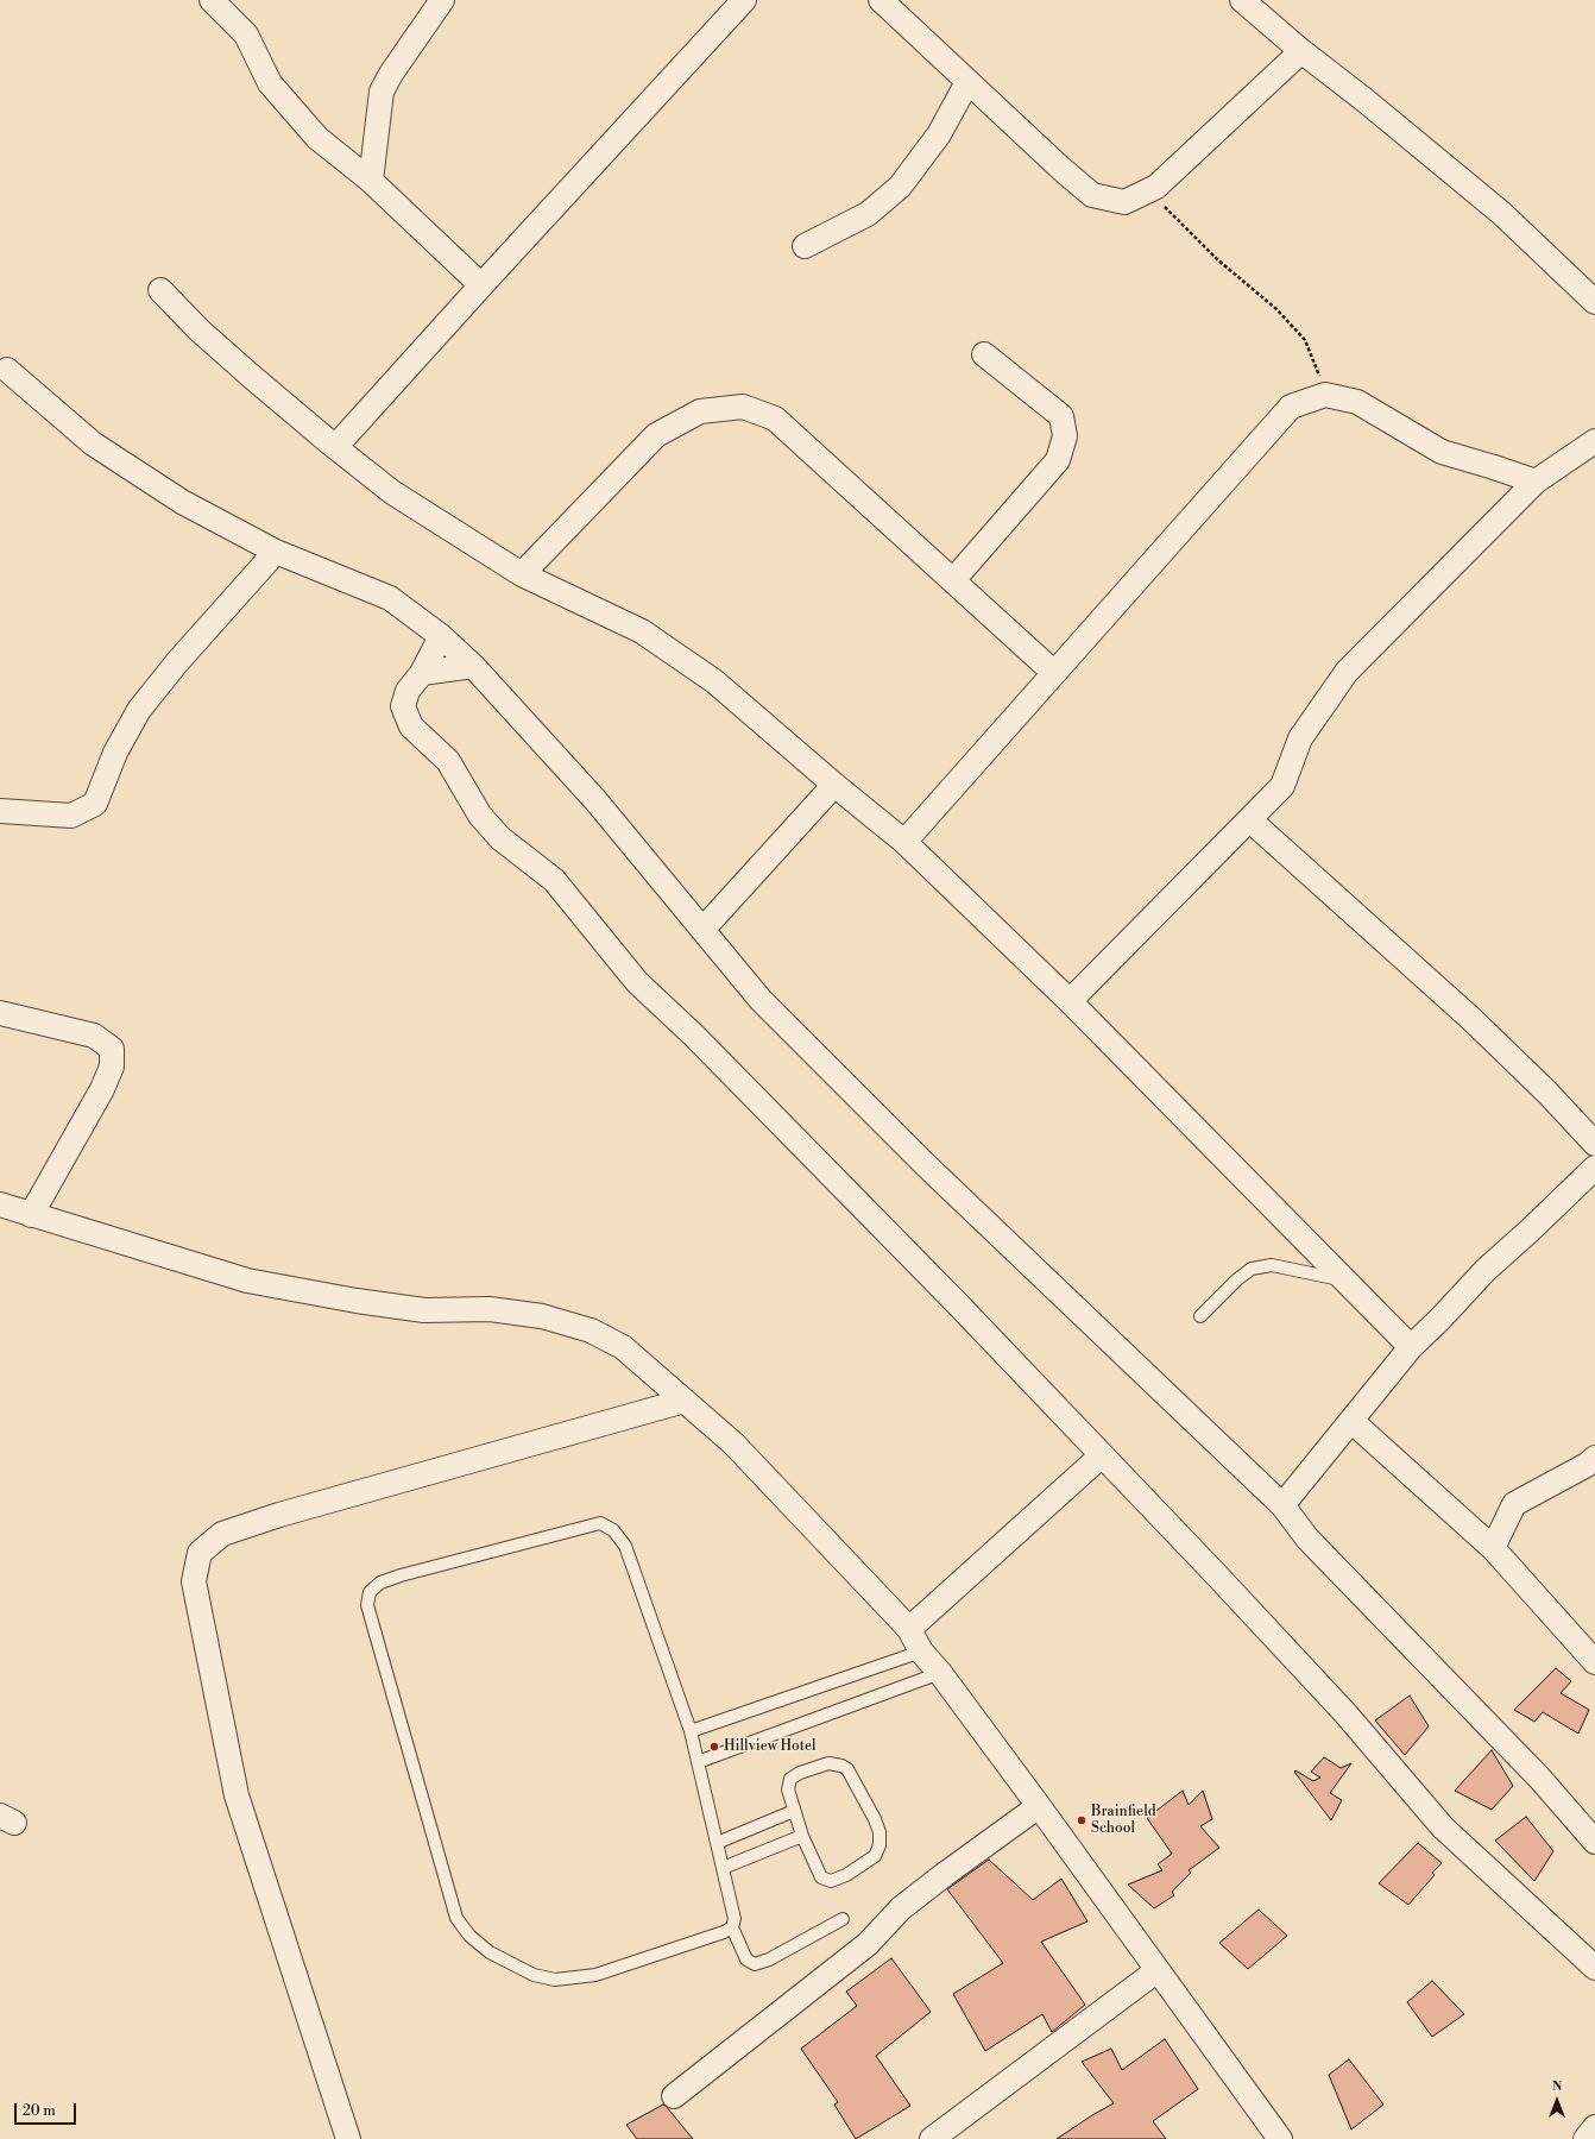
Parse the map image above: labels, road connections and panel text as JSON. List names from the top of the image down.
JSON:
{
  "places": ["Hillview Hotel", "Brainfield School"],
  "scale_bar": "20 m",
  "north": "top"
}
